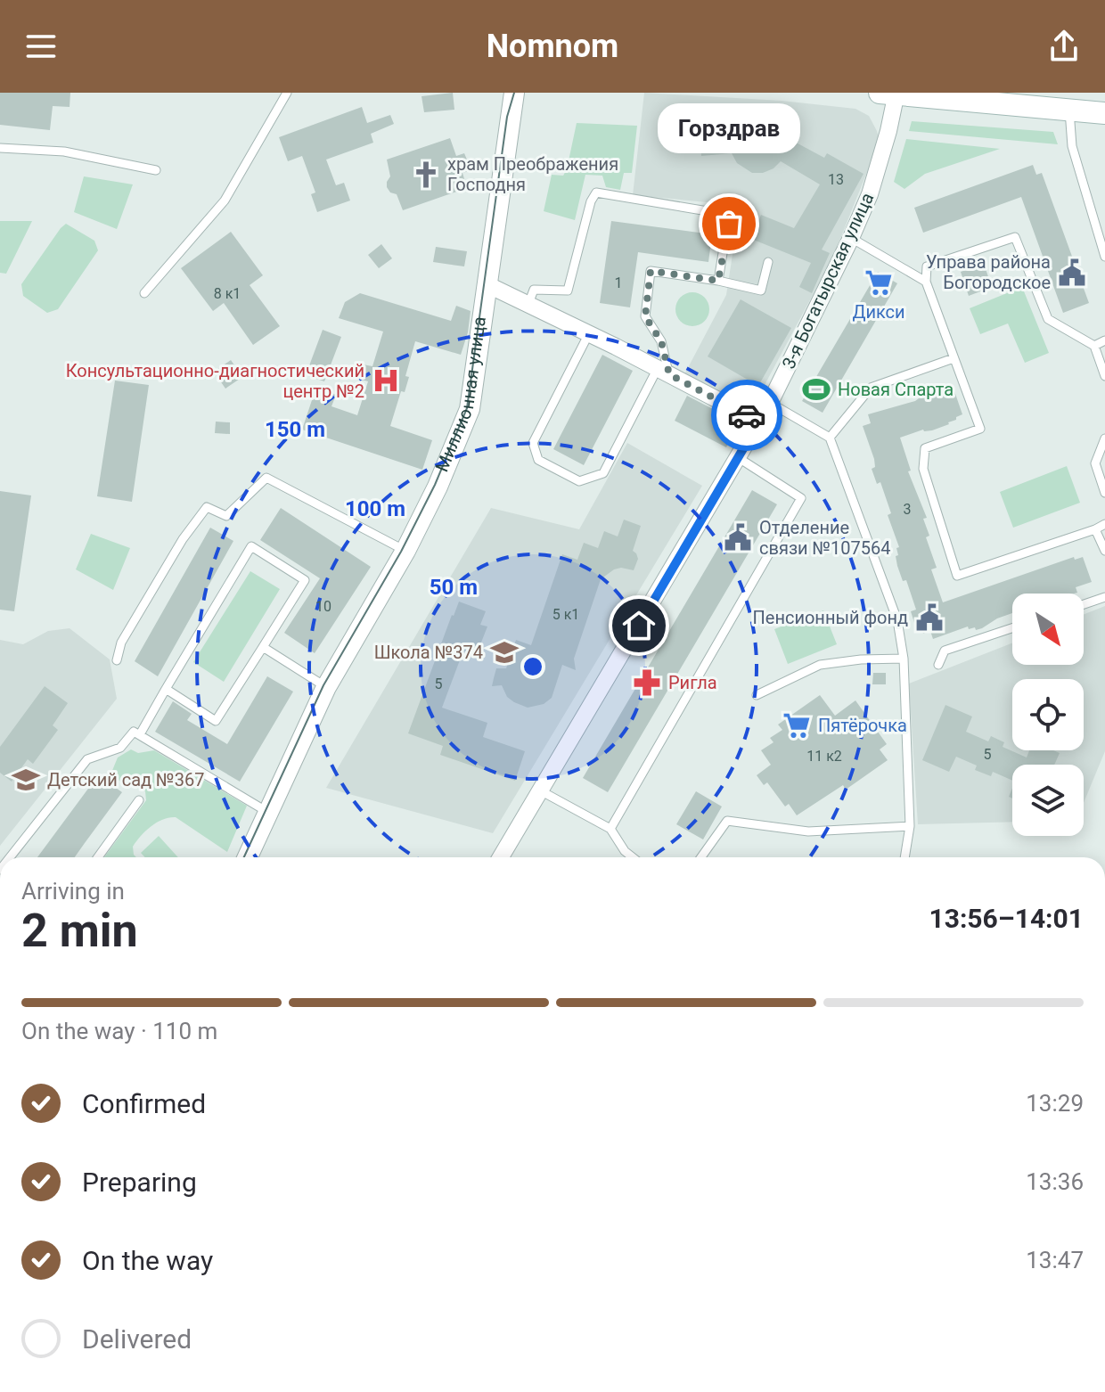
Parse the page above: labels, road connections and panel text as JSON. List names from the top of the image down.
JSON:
{
  "streets": {
    "street": ["3-я Богатырская улица", "Миллионная улица"]
  },
  "places": {
    "church": ["храм Преображения Господня"],
    "other": ["Горздрав"],
    "public building": ["Управа района Богородское", "Отделение связи №107564", "Пенсионный фонд"],
    "supermarket": ["Дикси", "Пятёрочка"],
    "hospital": ["Консультационно-диагностический центр №2"],
    "sports": ["Новая Спарта"],
    "school or university": ["Школа №374", "Детский сад №367"],
    "pharmacy": ["Ригла"]
  },
  "house_numbers": [
    "13",
    "1",
    "8 к1",
    "3",
    "10",
    "5 к1",
    "5",
    "5",
    "11 к2"
  ],
  "north": "bottom right",
  "page": {
    "header": "Nomnom",
    "bubble": "Горздрав",
    "heading": ["2 min", "Arriving in", "13:56–14:01"],
    "bar": "On the way · 110 m",
    "list": [
      ["Confirmed", "13:29"],
      ["Preparing", "13:36"],
      ["On the way", "13:47"],
      "Delivered"
    ]
  },
  "rings": ["150 m", "100 m", "50 m"]
}
